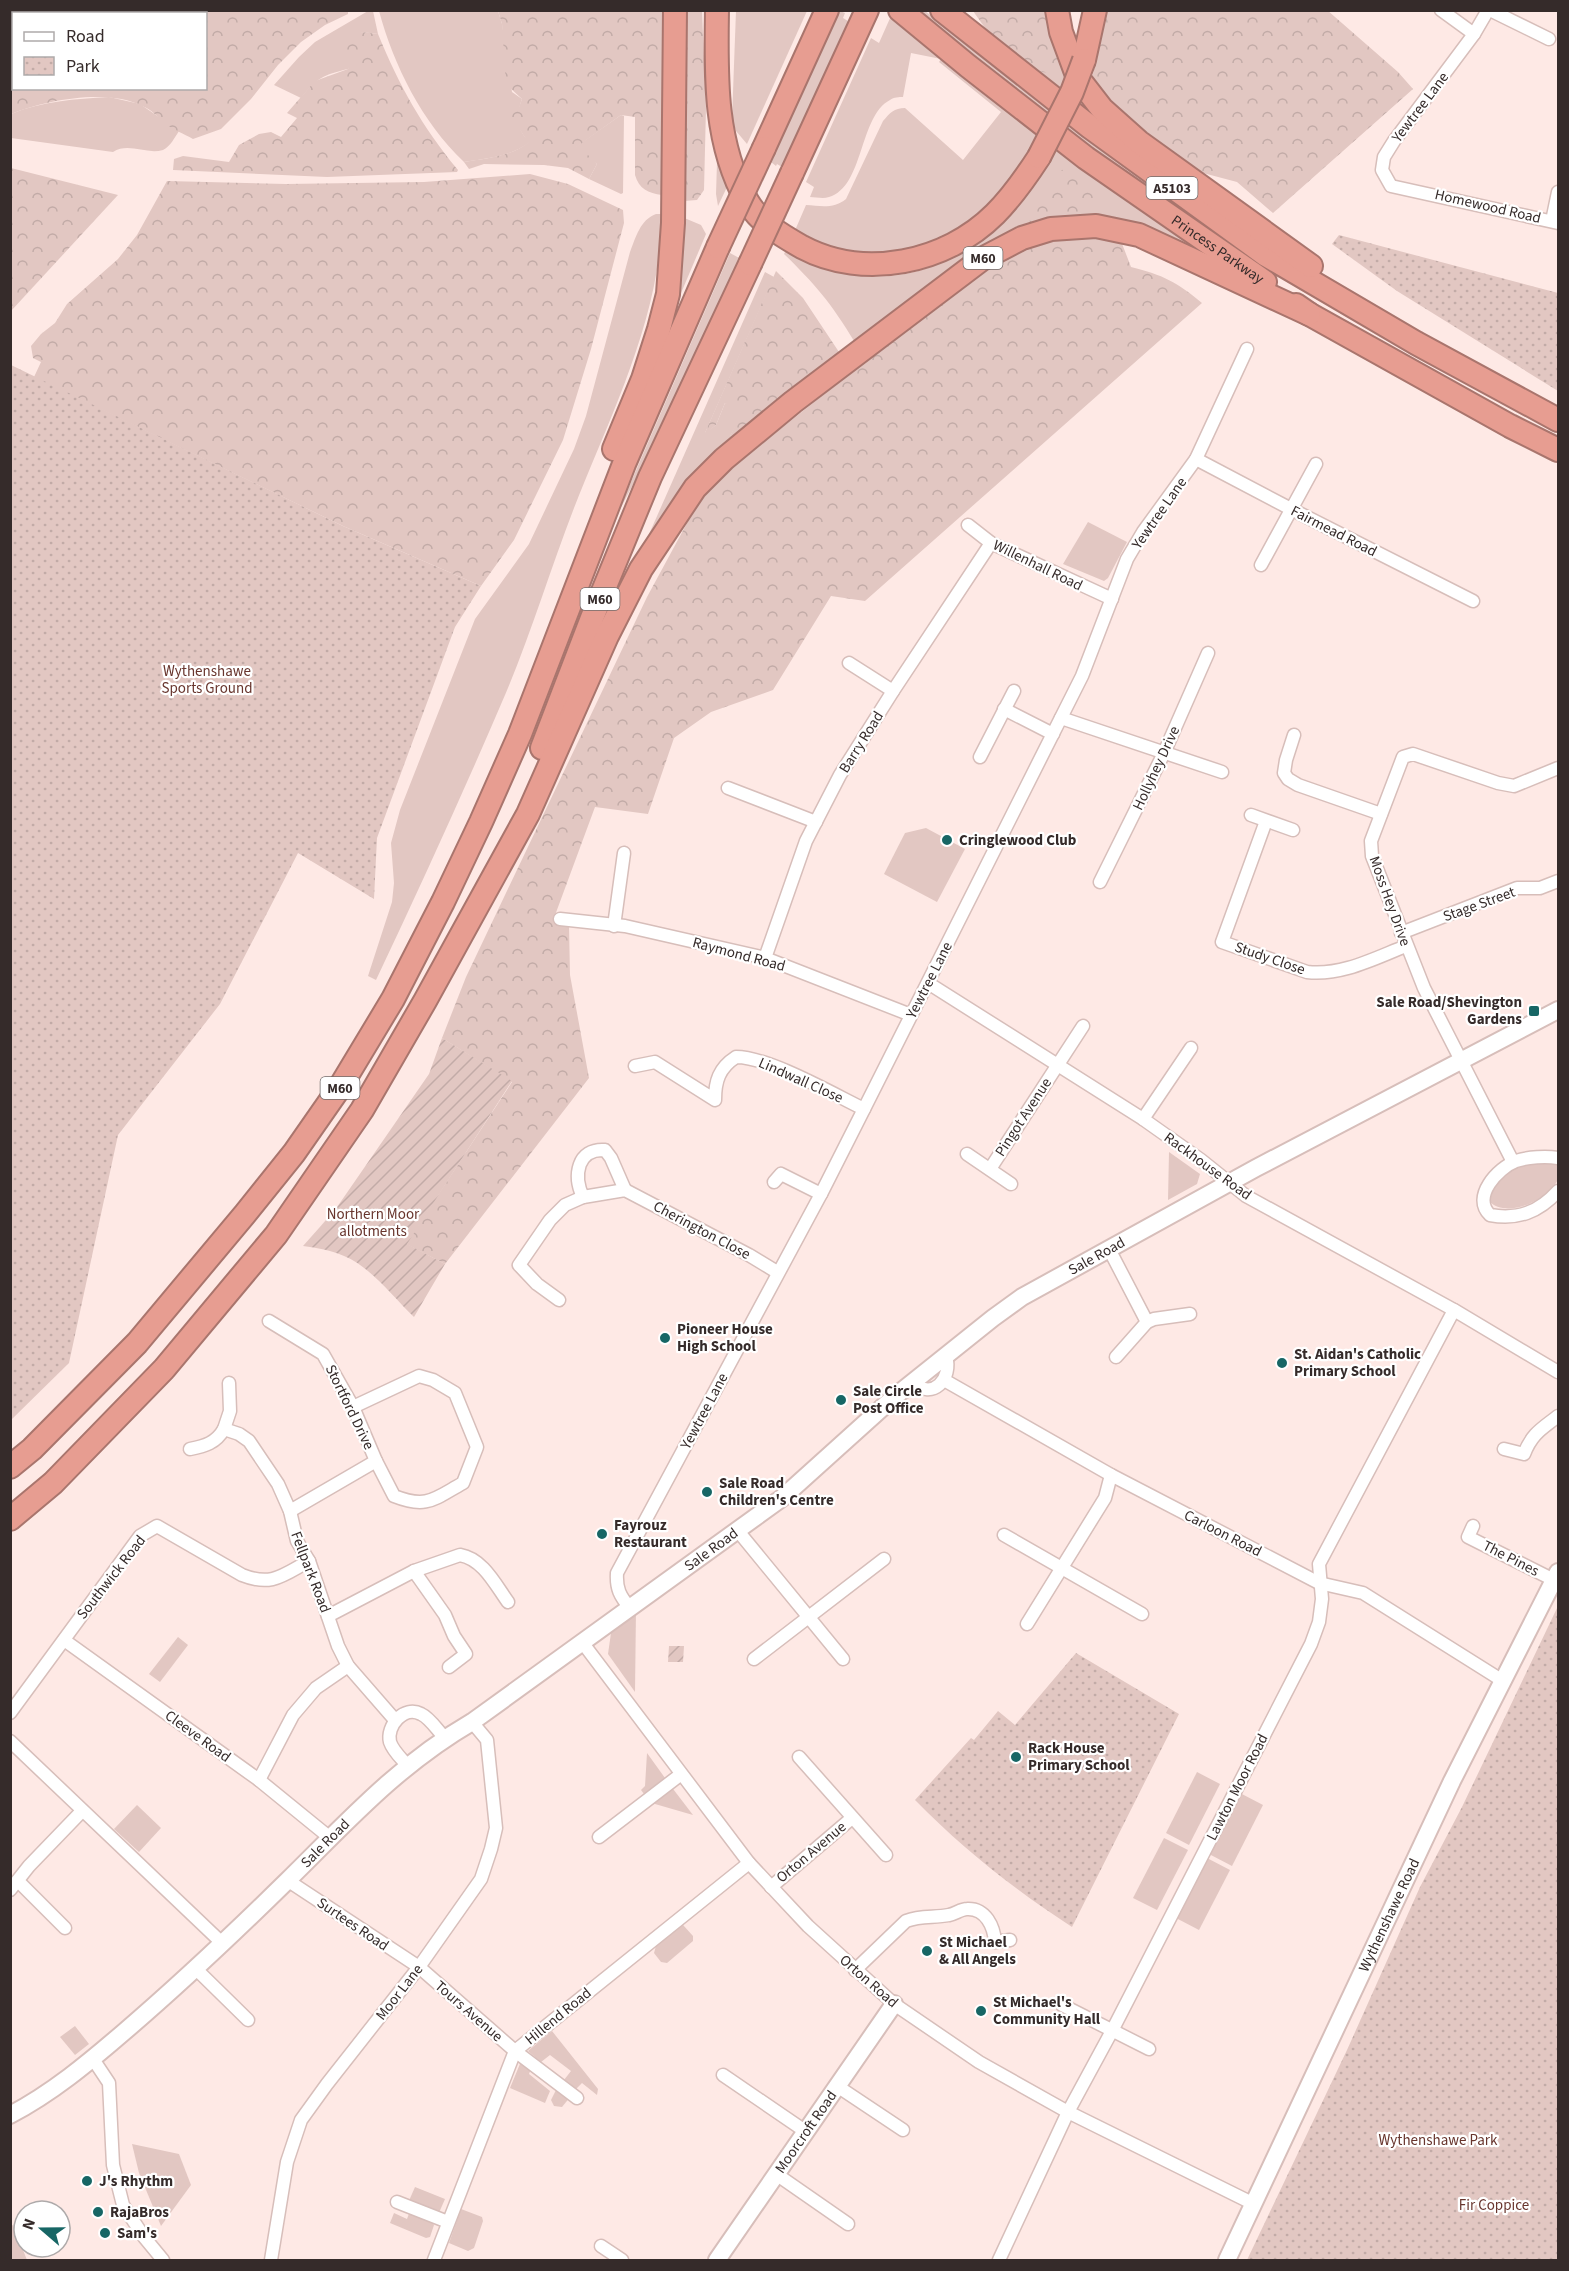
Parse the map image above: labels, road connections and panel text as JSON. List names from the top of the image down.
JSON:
{
  "streets": {
    "highway": ["A5103", "Princess Parkway", "M60"],
    "main road": ["Sale Road", "Wythenshawe Road", "Moorcroft Road"],
    "street": [
      "Yewtree Lane",
      "Homewood Road",
      "Fairmead Road",
      "Willenhall Road",
      "Barry Road",
      "Hollyhey Drive",
      "Moss Hey Drive",
      "Stage Street",
      "Raymond Road",
      "Study Close",
      "Lindwall Close",
      "Pingot Avenue",
      "Rackhouse Road",
      "Cherington Close",
      "Stortford Drive",
      "Carloon Road",
      "The Pines",
      "Fellpark Road",
      "Southwick Road",
      "Cleeve Road",
      "Lawton Moor Road",
      "Orton Avenue",
      "Surtees Road",
      "Orton Road",
      "Moor Lane",
      "Tours Avenue",
      "Hillend Road"
    ]
  },
  "crossings": [
    ["Yewtree Lane", "Homewood Road"],
    ["Yewtree Lane", "Fairmead Road"],
    ["Yewtree Lane", "Willenhall Road"],
    ["Yewtree Lane", "Raymond Road"],
    ["Yewtree Lane", "Lindwall Close"],
    ["Yewtree Lane", "Rackhouse Road"],
    ["Yewtree Lane", "Cherington Close"],
    ["Yewtree Lane", "Sale Road"],
    ["Princess Parkway", "M60"],
    ["Willenhall Road", "Barry Road"],
    ["Barry Road", "Raymond Road"],
    ["Moss Hey Drive", "Stage Street"],
    ["Moss Hey Drive", "Study Close"],
    ["Moss Hey Drive", "Sale Road"],
    ["Pingot Avenue", "Rackhouse Road"],
    ["Rackhouse Road", "Sale Road"],
    ["Rackhouse Road", "Lawton Moor Road"],
    ["Sale Road", "Fellpark Road"],
    ["Sale Road", "Cleeve Road"],
    ["Sale Road", "Surtees Road"],
    ["Sale Road", "Orton Road"],
    ["Sale Road", "Moor Lane"],
    ["Stortford Drive", "Fellpark Road"],
    ["Carloon Road", "Lawton Moor Road"],
    ["Carloon Road", "Wythenshawe Road"],
    ["The Pines", "Wythenshawe Road"],
    ["Fellpark Road", "Southwick Road"],
    ["Southwick Road", "Cleeve Road"],
    ["Lawton Moor Road", "Orton Road"],
    ["Orton Avenue", "Orton Road"],
    ["Wythenshawe Road", "Orton Road"],
    ["Surtees Road", "Moor Lane"],
    ["Surtees Road", "Tours Avenue"],
    ["Orton Road", "Hillend Road"],
    ["Orton Road", "Moorcroft Road"],
    ["Moor Lane", "Tours Avenue"],
    ["Tours Avenue", "Hillend Road"]
  ],
  "parks": [
    "Wythenshawe Sports Ground",
    "Northern Moor allotments",
    "Wythenshawe Park",
    "Fir Coppice"
  ],
  "places": {
    "other": [
      "Cringlewood Club",
      "Pioneer House High School",
      "St. Aidan's Catholic Primary School",
      "Sale Circle Post Office",
      "Sale Road Children's Centre",
      "Fayrouz Restaurant",
      "Rack House Primary School",
      "St Michael & All Angels",
      "St Michael's Community Hall",
      "J's Rhythm",
      "RajaBros",
      "Sam's"
    ],
    "transit": ["Sale Road/Shevington Gardens"]
  },
  "legend": ["Road", "Park"],
  "north": "left"
}
